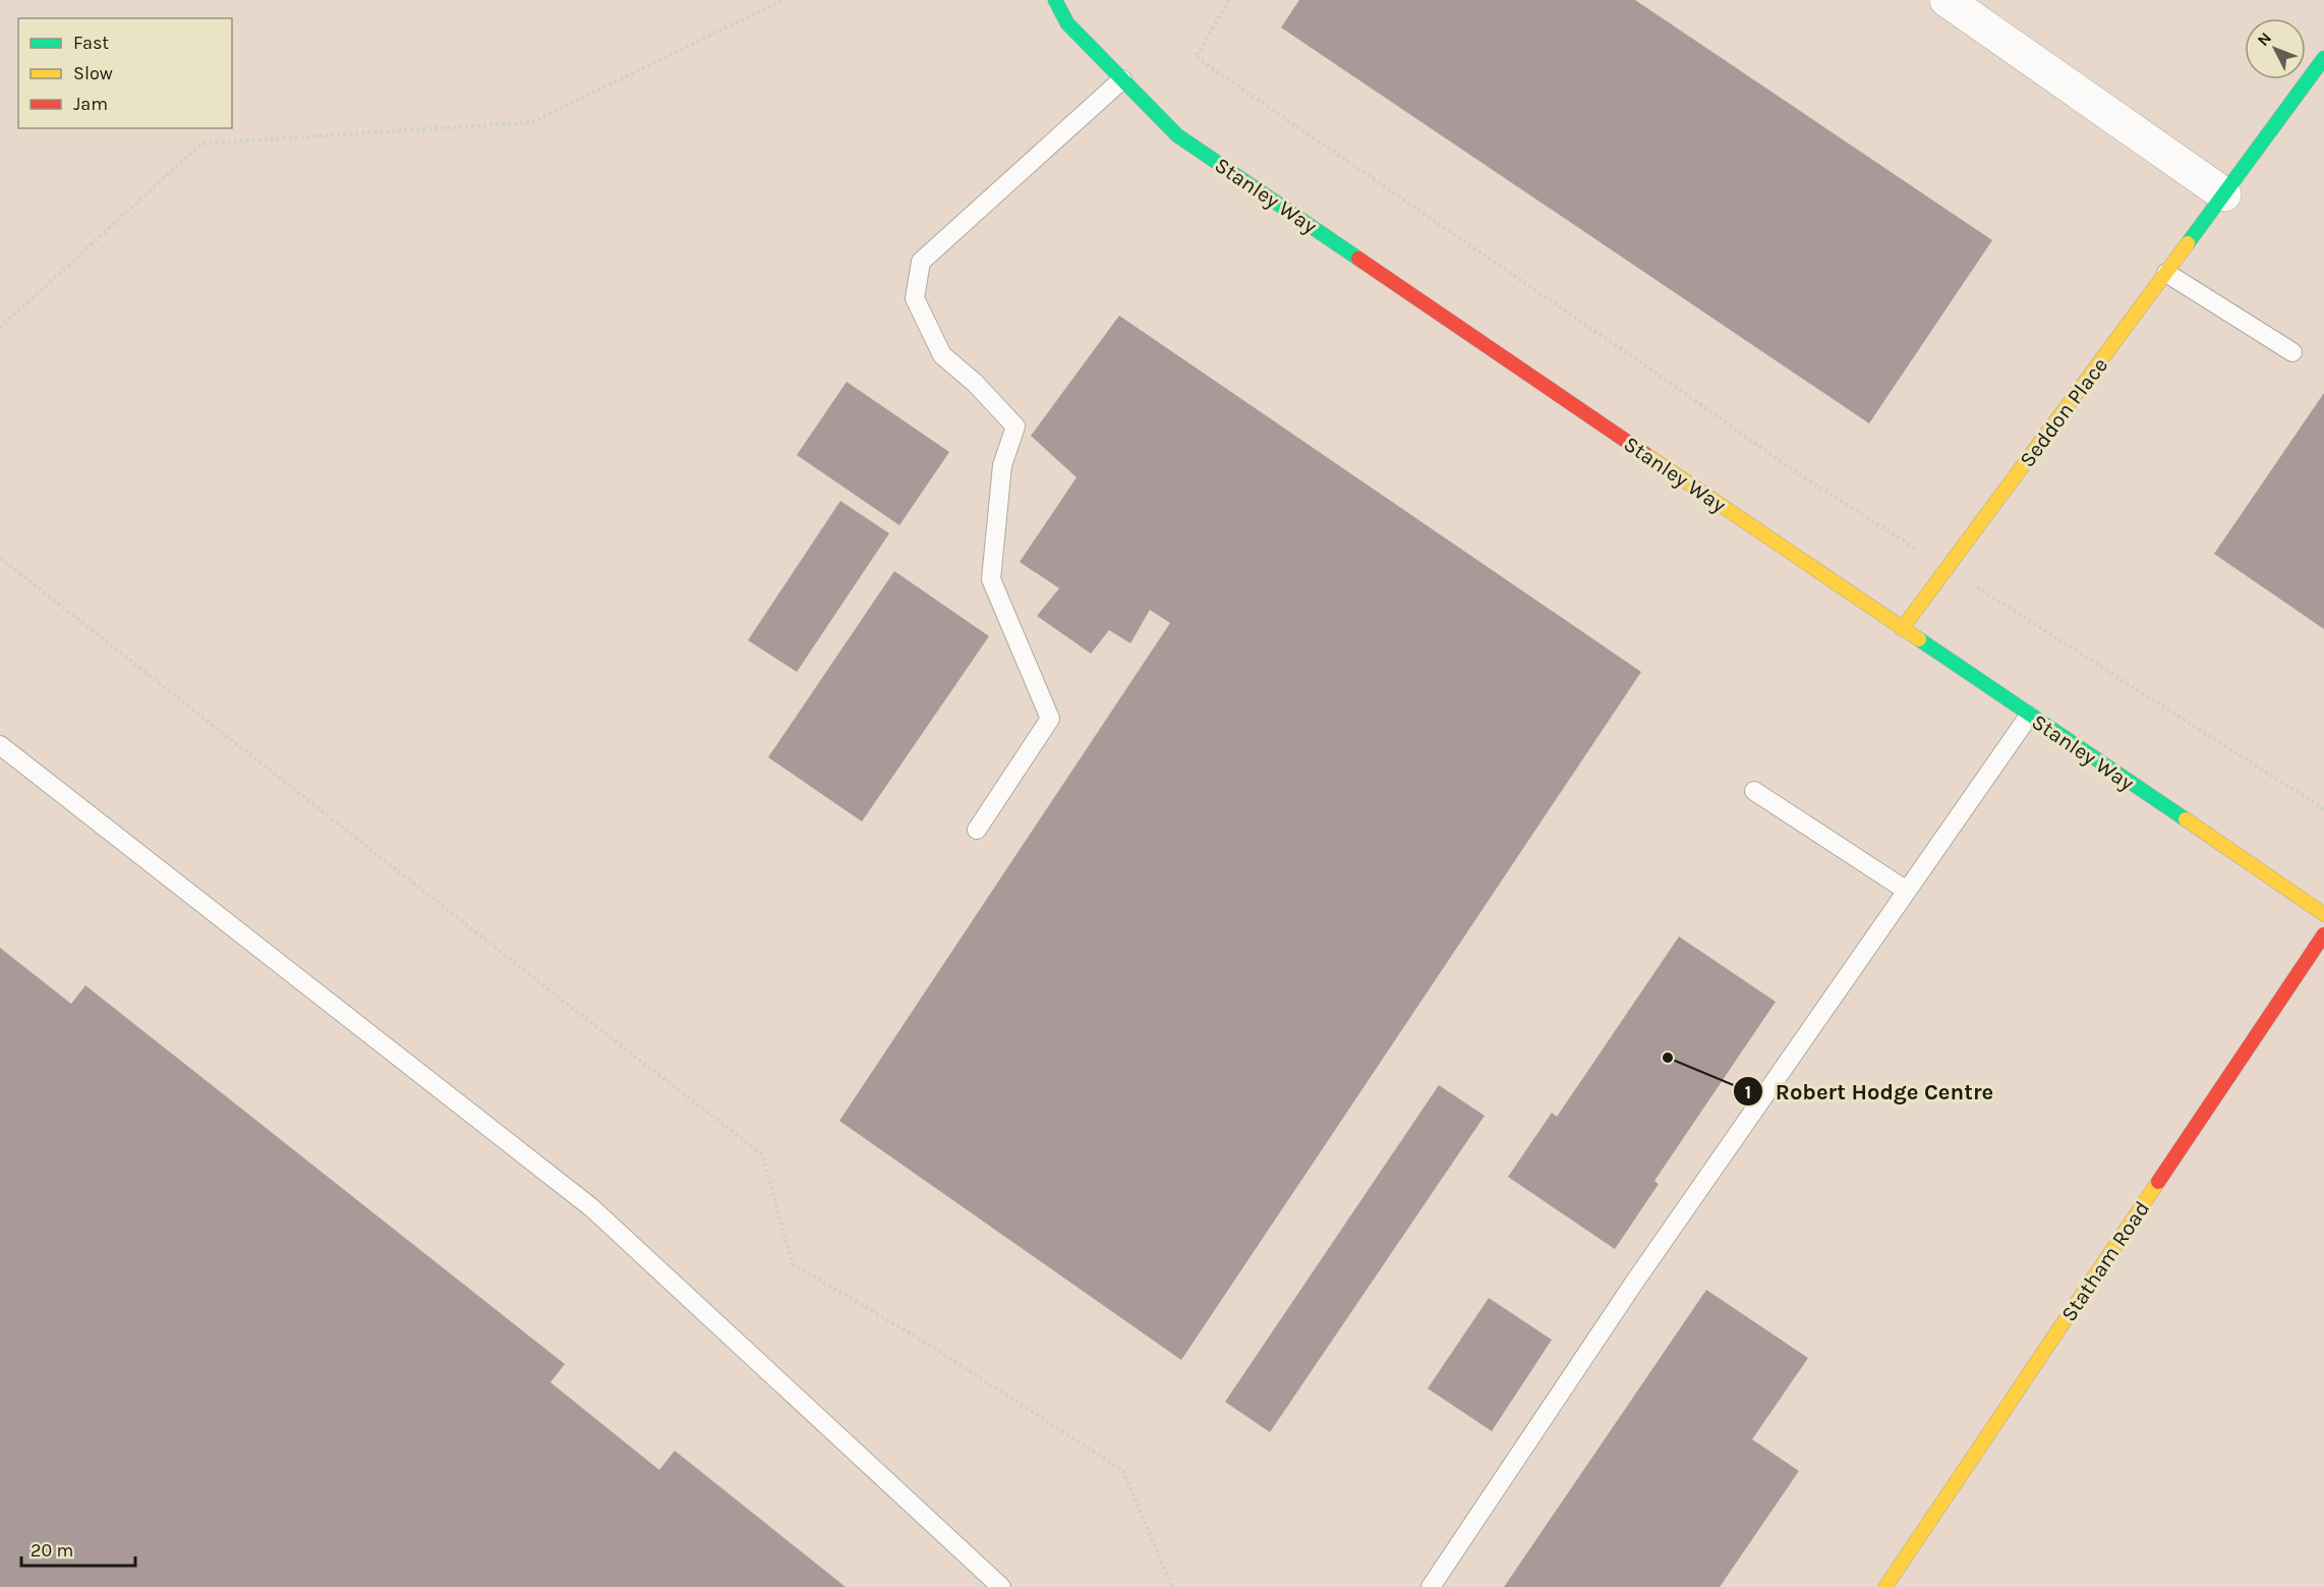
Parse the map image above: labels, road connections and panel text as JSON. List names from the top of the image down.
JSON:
{
  "streets": {
    "street": ["Stanley Way", "Seddon Place", "Statham Road"]
  },
  "crossings": [
    ["Stanley Way", "Seddon Place"]
  ],
  "places": ["Robert Hodge Centre"],
  "legend": ["Fast", "Slow", "Jam"],
  "scale_bar": "20 m",
  "north": "top left"
}
